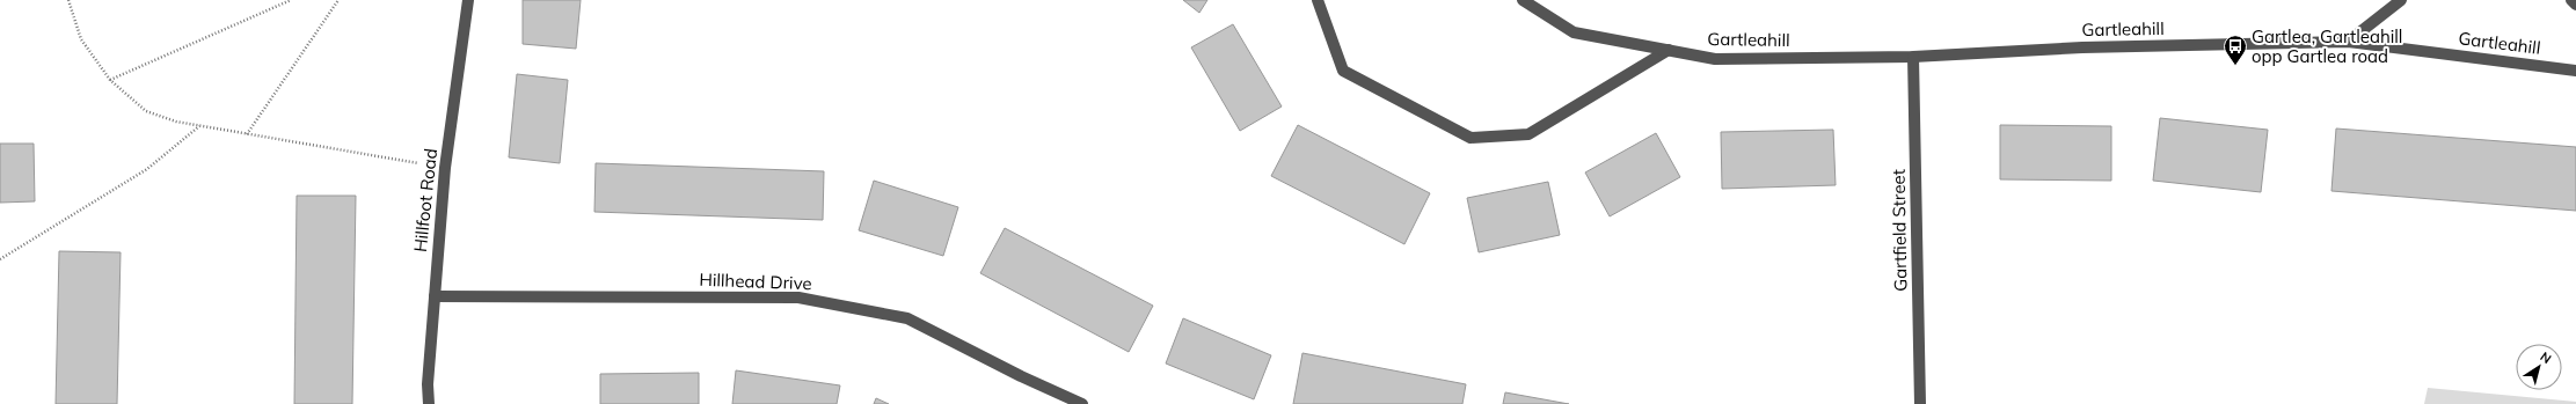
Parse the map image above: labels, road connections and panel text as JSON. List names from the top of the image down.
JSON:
{
  "streets": {
    "street": [
      "Gartleahill",
      "Hillfoot Road",
      "Gartfield Street",
      "Hillhead Drive"
    ]
  },
  "crossings": [
    ["Gartleahill", "Gartfield Street"],
    ["Hillfoot Road", "Hillhead Drive"]
  ],
  "places": {
    "bus stop": ["Gartlea, Gartleahill opp Gartlea road"]
  },
  "north": "top right"
}
